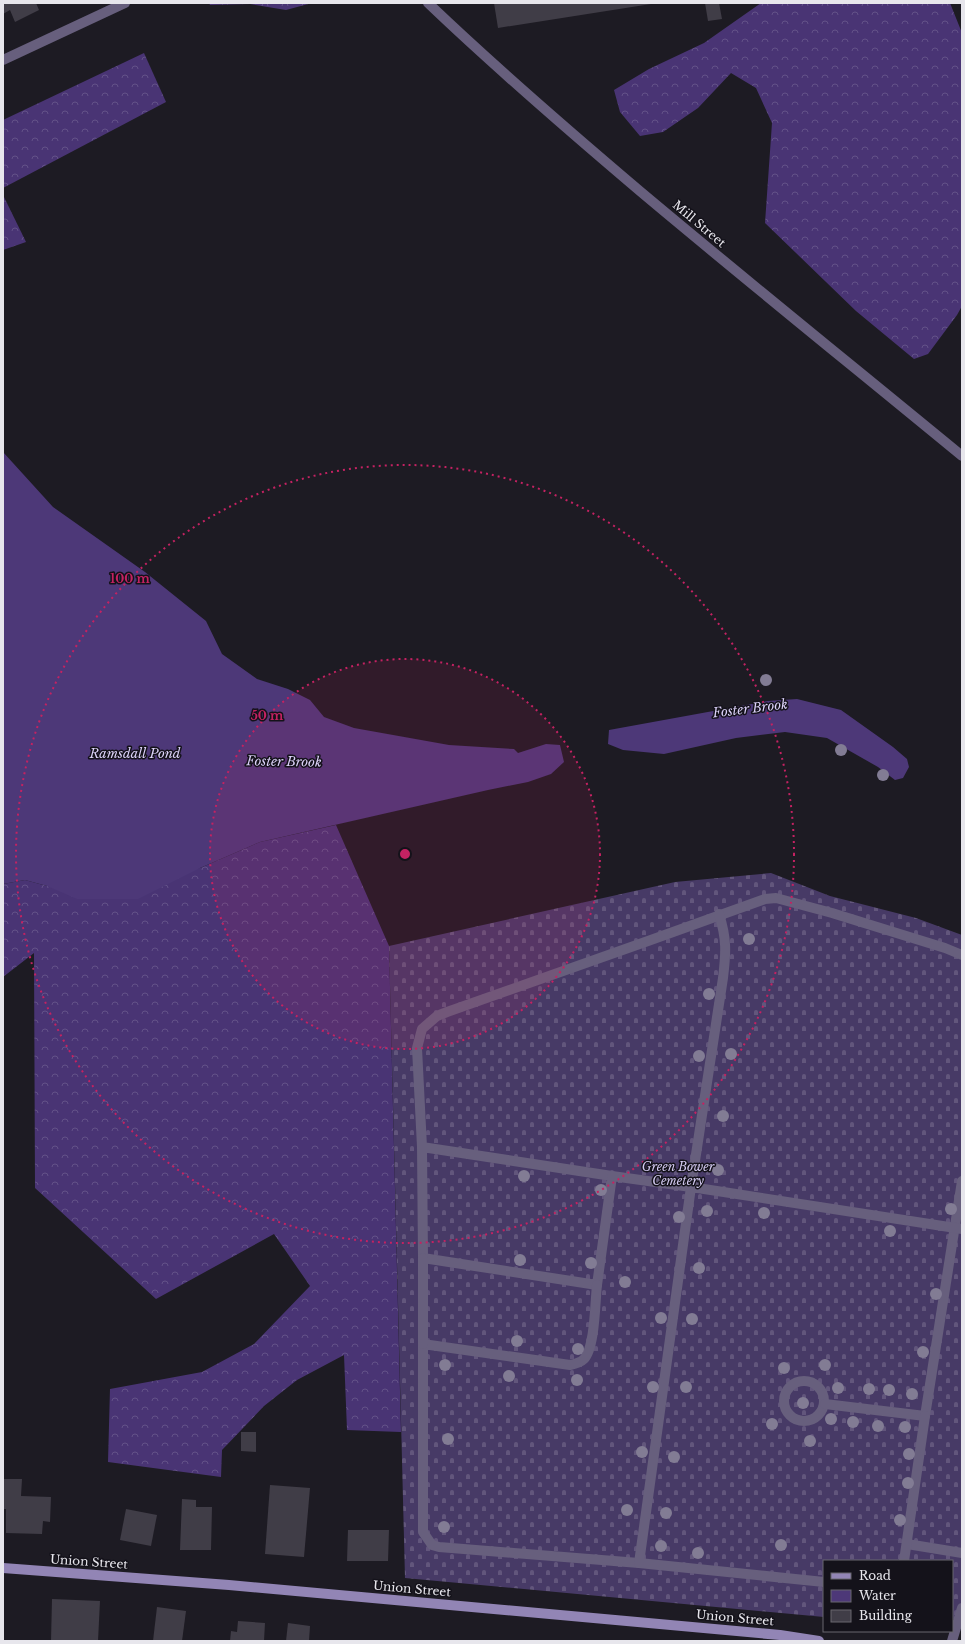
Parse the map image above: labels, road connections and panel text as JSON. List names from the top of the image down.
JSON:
{
  "streets": {
    "street": ["Mill Street", "Union Street"]
  },
  "water": ["Foster Brook", "Ramsdall Pond"],
  "parks": ["Green Bower Cemetery"],
  "legend": ["Road", "Water", "Building"],
  "rings": ["100 m", "50 m"]
}
